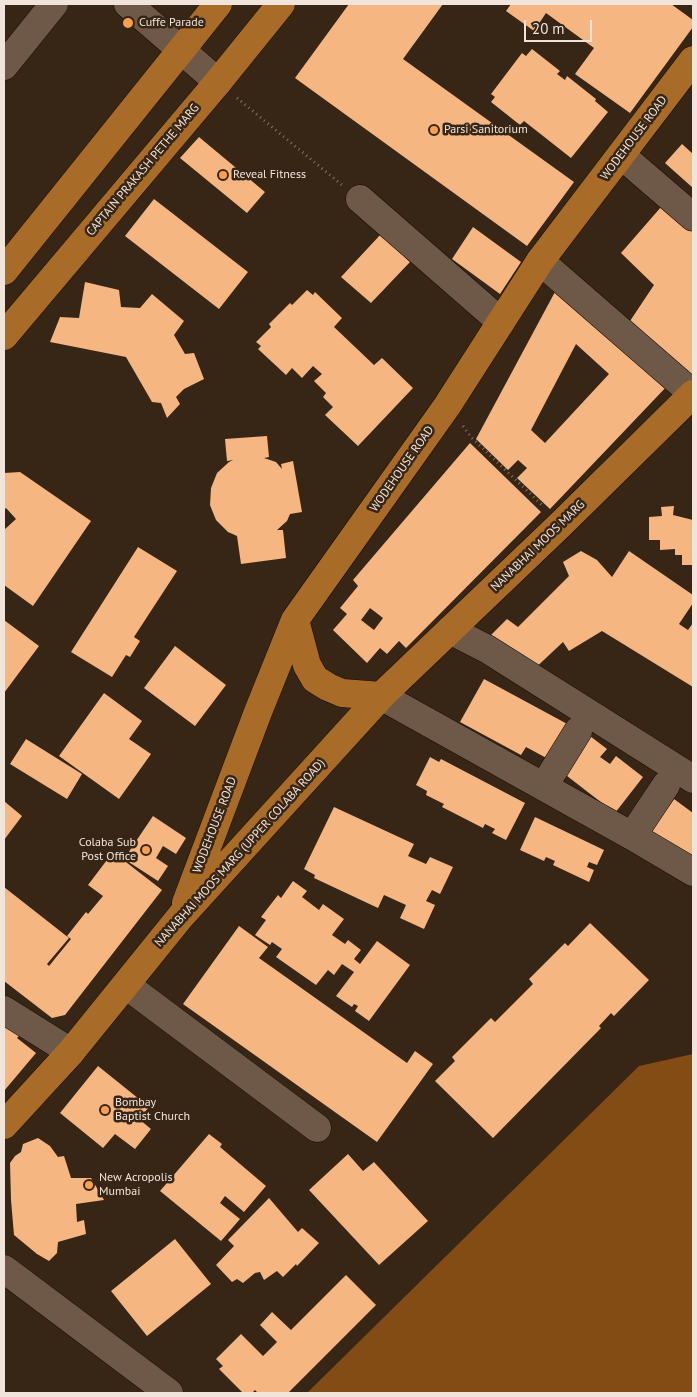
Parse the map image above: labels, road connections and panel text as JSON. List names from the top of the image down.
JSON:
{
  "streets": {
    "main road": [
      "WODEHOUSE ROAD",
      "CAPTAIN PRAKASH PETHE MARG",
      "NANABHAI MOOS MARG",
      "NANABHAI MOOS MARG (UPPER COLABA ROAD)"
    ]
  },
  "crossings": [
    ["WODEHOUSE ROAD", "NANABHAI MOOS MARG (UPPER COLABA ROAD)"],
    ["NANABHAI MOOS MARG", "NANABHAI MOOS MARG (UPPER COLABA ROAD)"]
  ],
  "places": [
    "Cuffe Parade",
    "Parsi Sanitorium",
    "Reveal Fitness",
    "Colaba Sub Post Office",
    "Bombay Baptist Church",
    "New Acropolis Mumbai"
  ],
  "scale_bar": "20 m"
}
